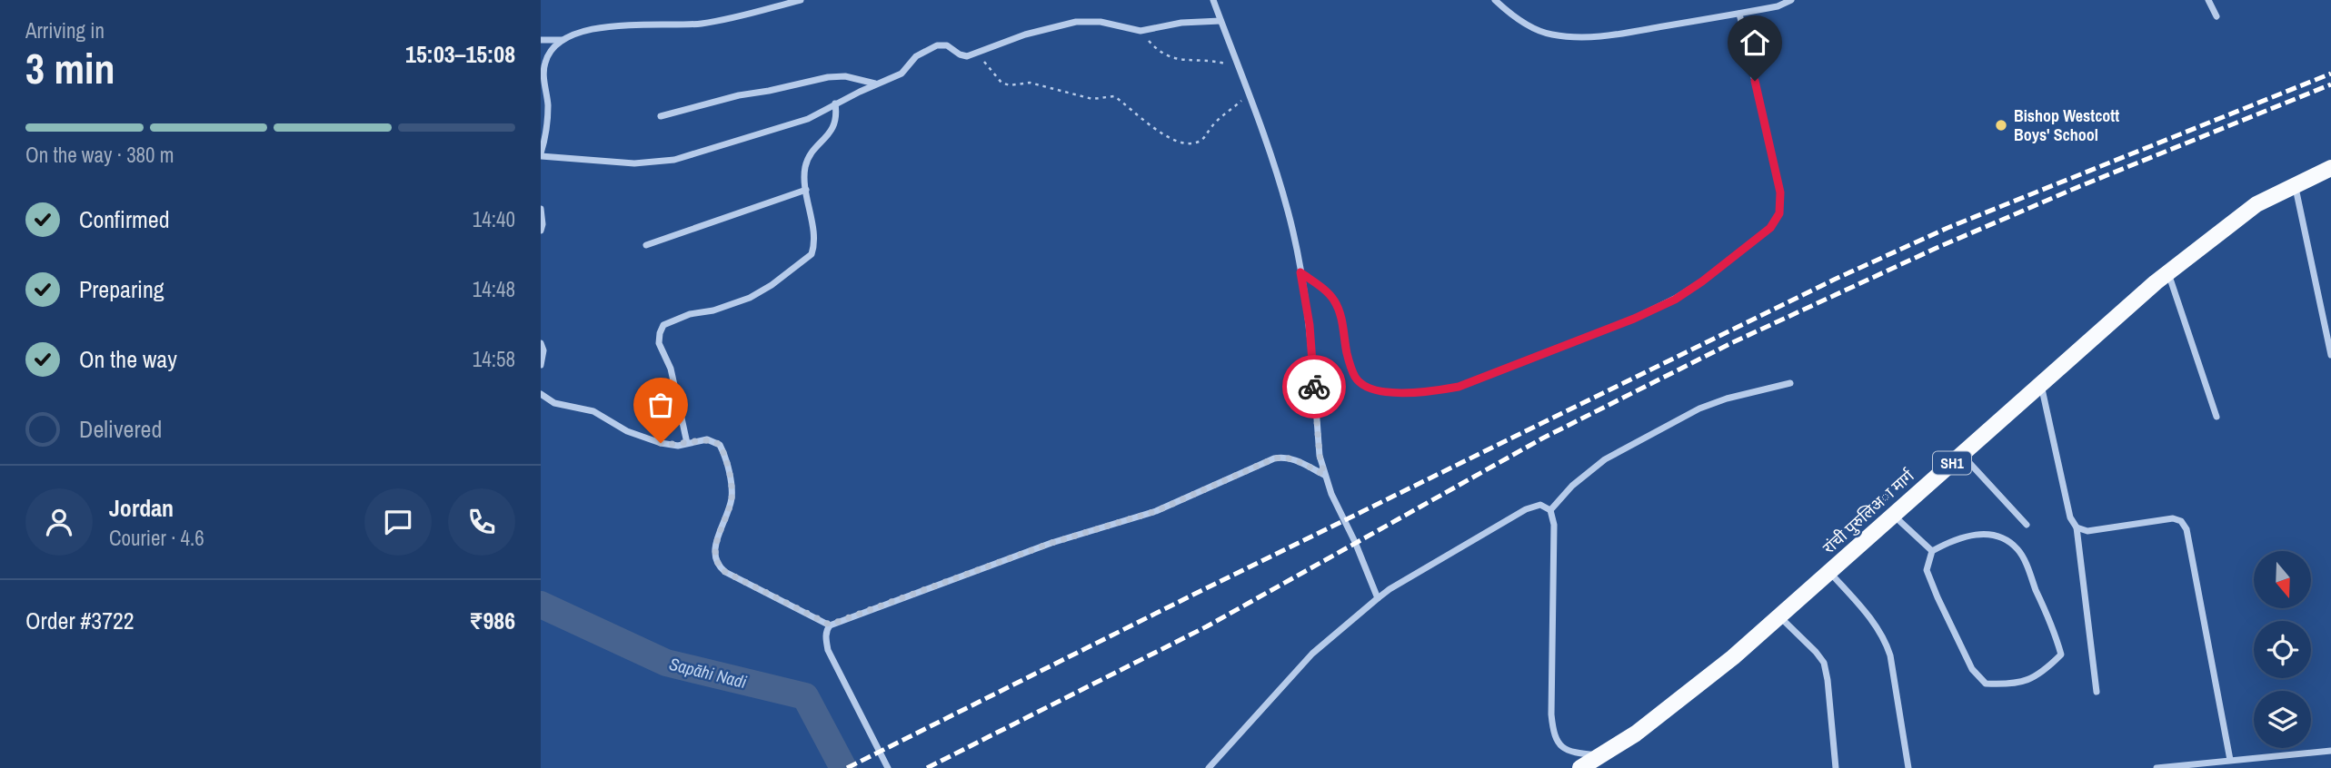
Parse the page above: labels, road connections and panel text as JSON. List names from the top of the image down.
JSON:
{
  "streets": {
    "main road": ["SH1", "रांची पुरुलिअा मार्ग"]
  },
  "water": ["Sapāhi Nadi"],
  "places": ["Bishop Westcott Boys' School"],
  "north": "bottom",
  "page": {
    "heading": ["3 min", "Arriving in", "15:03–15:08"],
    "panel": [
      "Jordan",
      "Courier · 4.6",
      "Order #3722",
      "₹986"
    ],
    "bar": "On the way · 380 m",
    "list": [
      ["Confirmed", "14:40"],
      ["Preparing", "14:48"],
      ["On the way", "14:58"],
      "Delivered"
    ]
  }
}
